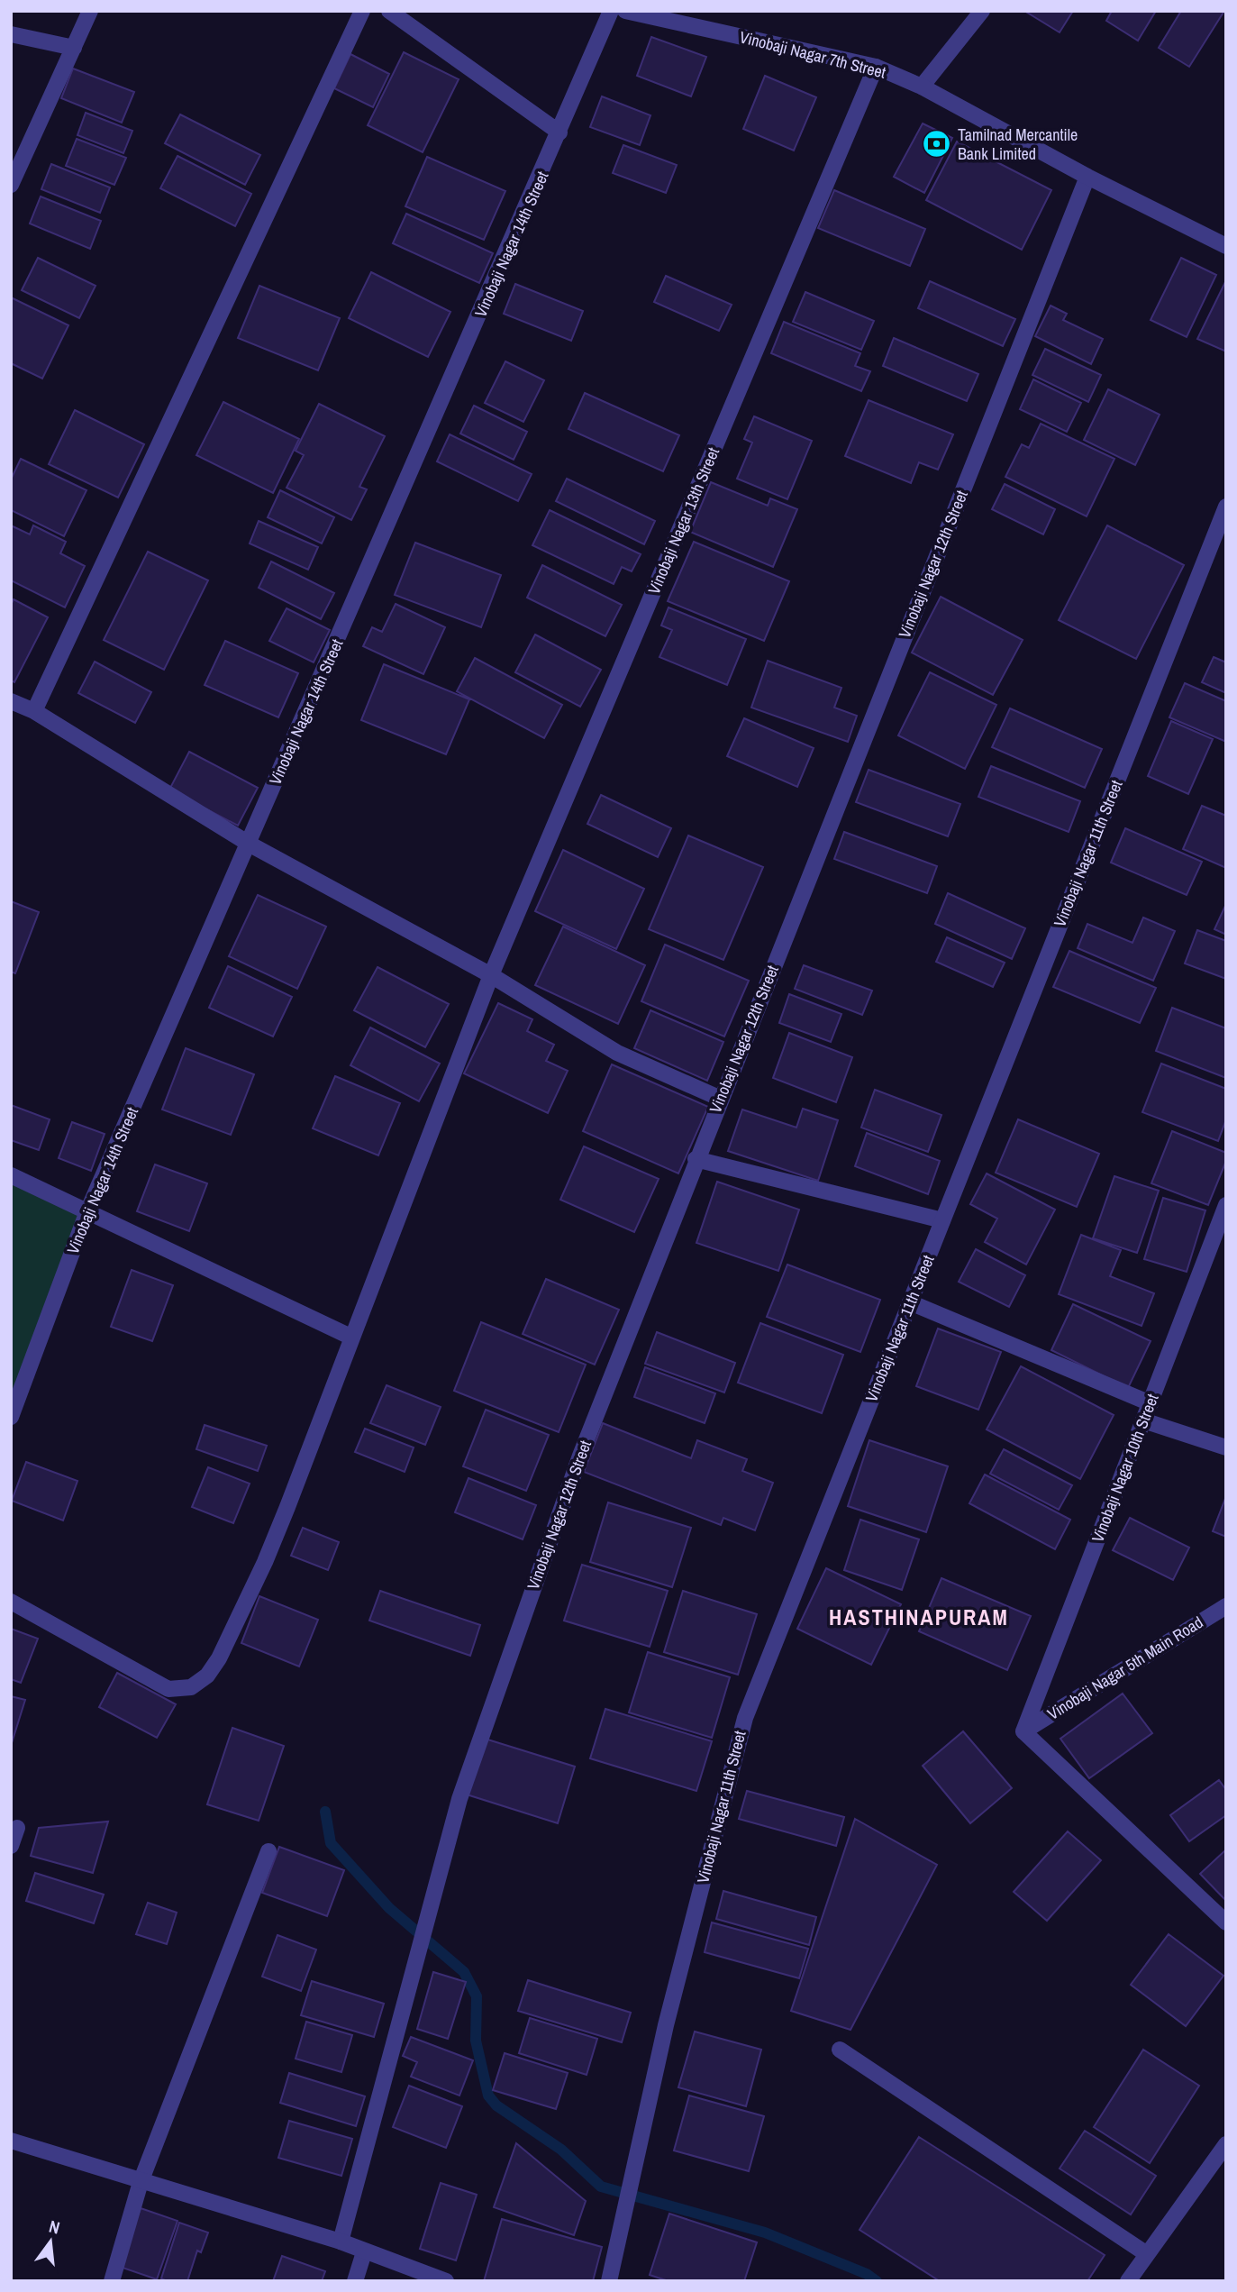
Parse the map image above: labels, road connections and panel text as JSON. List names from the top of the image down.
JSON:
{
  "streets": {
    "street": [
      "Vinobaji Nagar 7th Street",
      "Vinobaji Nagar 14th Street",
      "Vinobaji Nagar 13th Street",
      "Vinobaji Nagar 12th Street",
      "Vinobaji Nagar 11th Street",
      "Vinobaji Nagar 10th Street",
      "Vinobaji Nagar 5th Main Road"
    ]
  },
  "crossings": [
    ["Vinobaji Nagar 7th Street", "Vinobaji Nagar 13th Street"],
    ["Vinobaji Nagar 7th Street", "Vinobaji Nagar 12th Street"],
    ["Vinobaji Nagar 10th Street", "Vinobaji Nagar 5th Main Road"]
  ],
  "districts": ["HASTHINAPURAM"],
  "places": {
    "bank": ["Tamilnad Mercantile Bank Limited"]
  },
  "north": "top"
}
